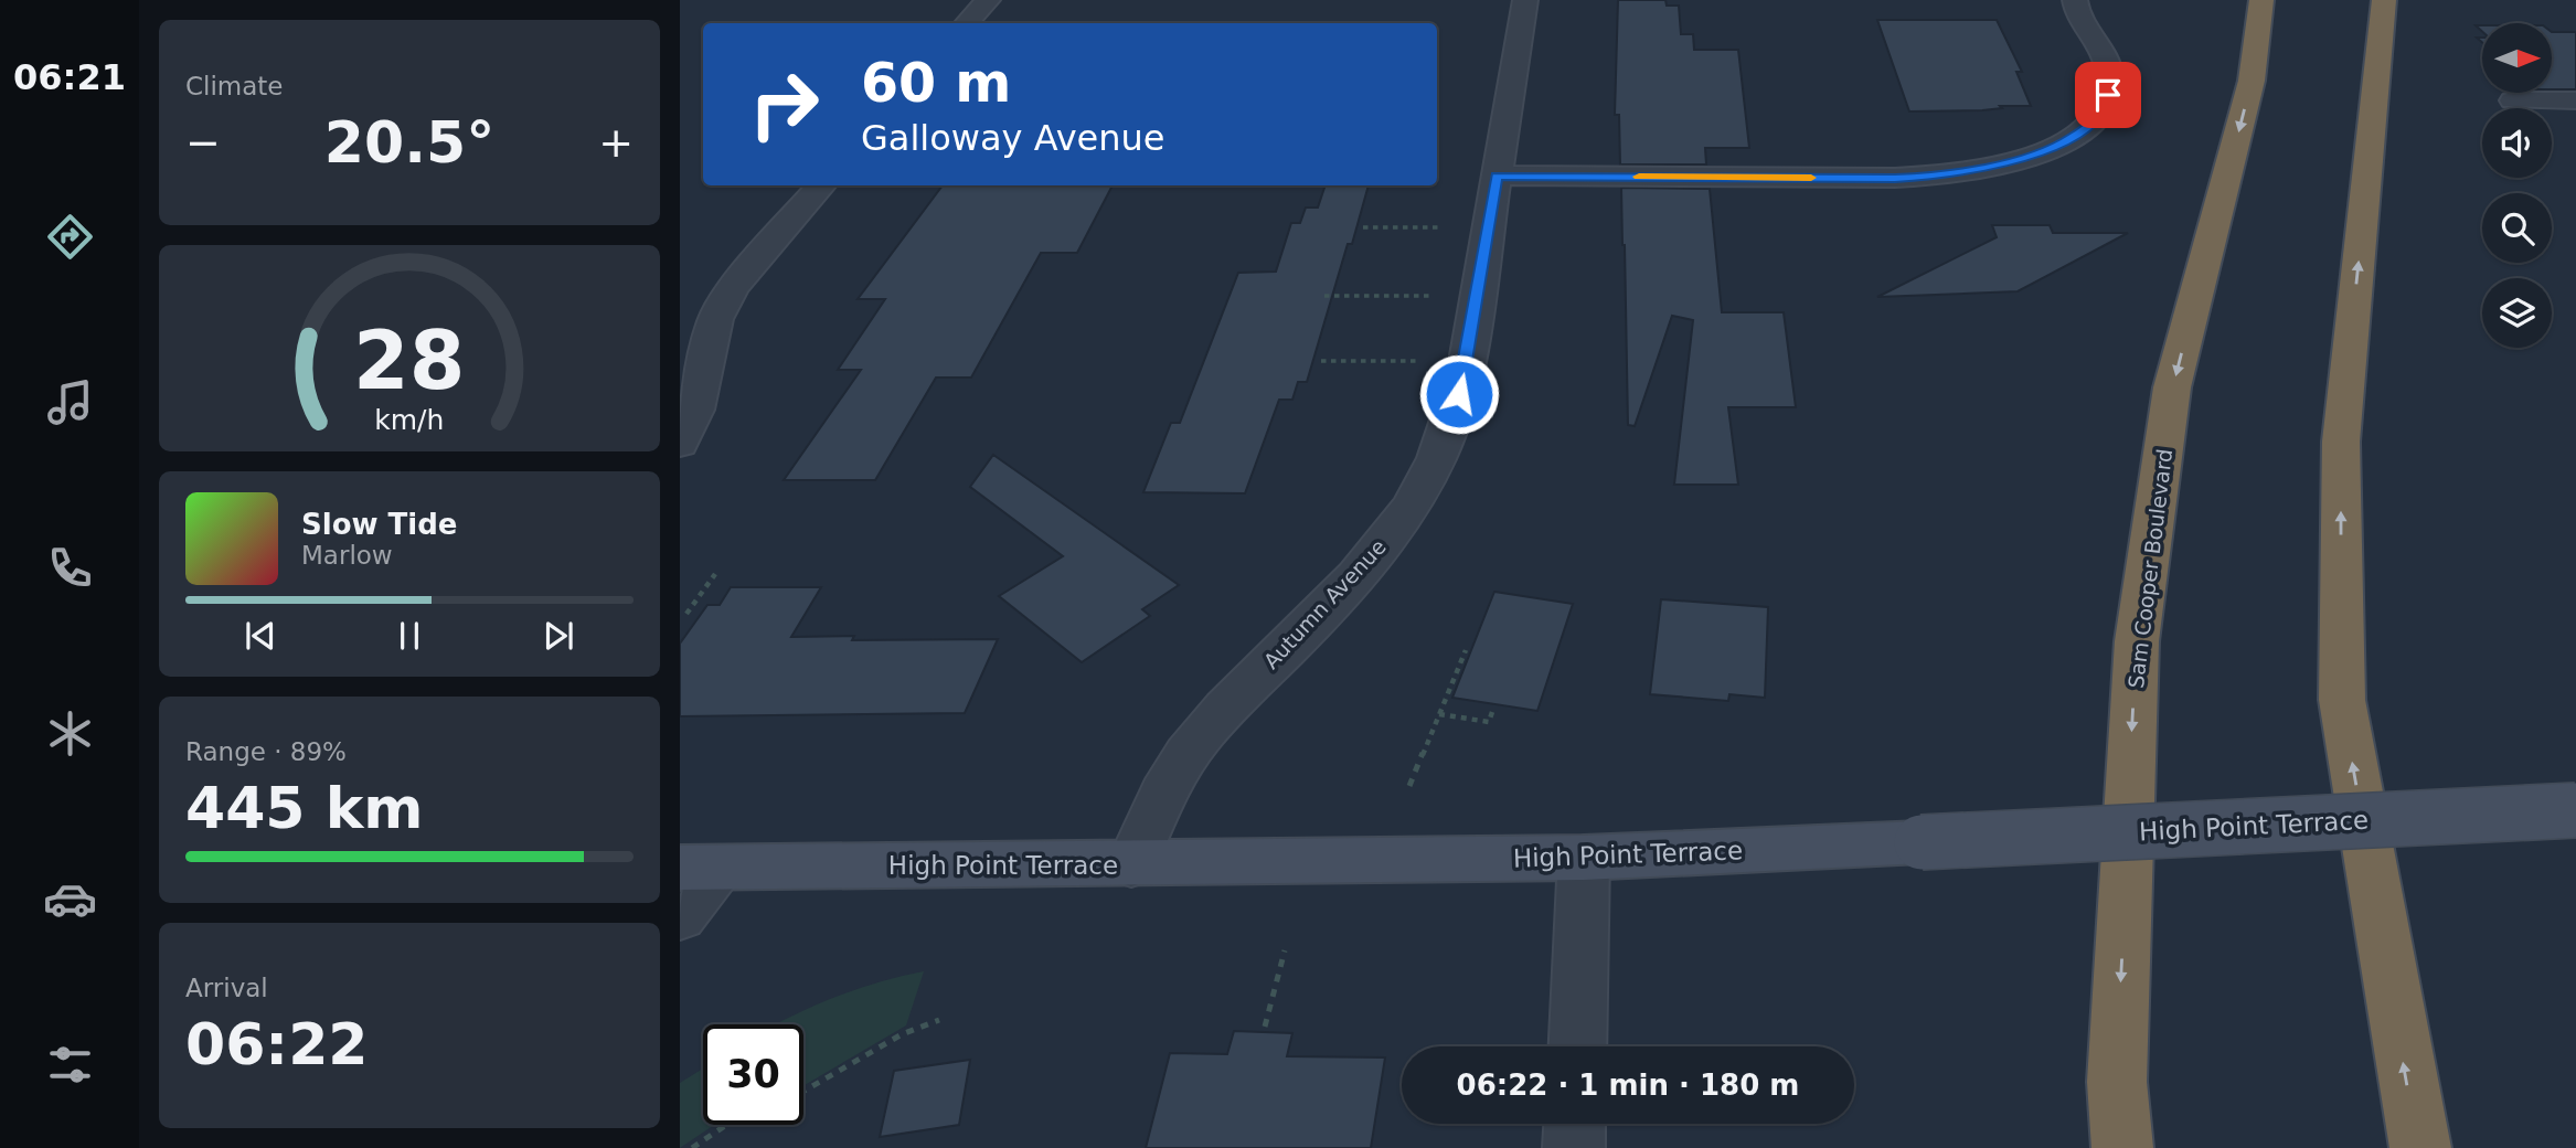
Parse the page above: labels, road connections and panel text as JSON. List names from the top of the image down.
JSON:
{
  "streets": {
    "highway": ["Sam Cooper Boulevard"],
    "street": ["Autumn Avenue", "High Point Terrace"]
  },
  "crossings": [
    ["Autumn Avenue", "High Point Terrace"]
  ],
  "north": "right",
  "page": {
    "tabs": "06:21",
    "tile": [
      "Climate",
      ["Range · 89%", "445 km"],
      ["Arrival", "06:22"]
    ],
    "turn": ["60 m", "Galloway Avenue"],
    "heat": ["−", "20.5°", "+"],
    "song": ["Slow Tide", "Marlow"],
    "limit": "30",
    "trip": "06:22 · 1 min · 180 m",
    "gauge": ["28", "km/h"]
  }
}
